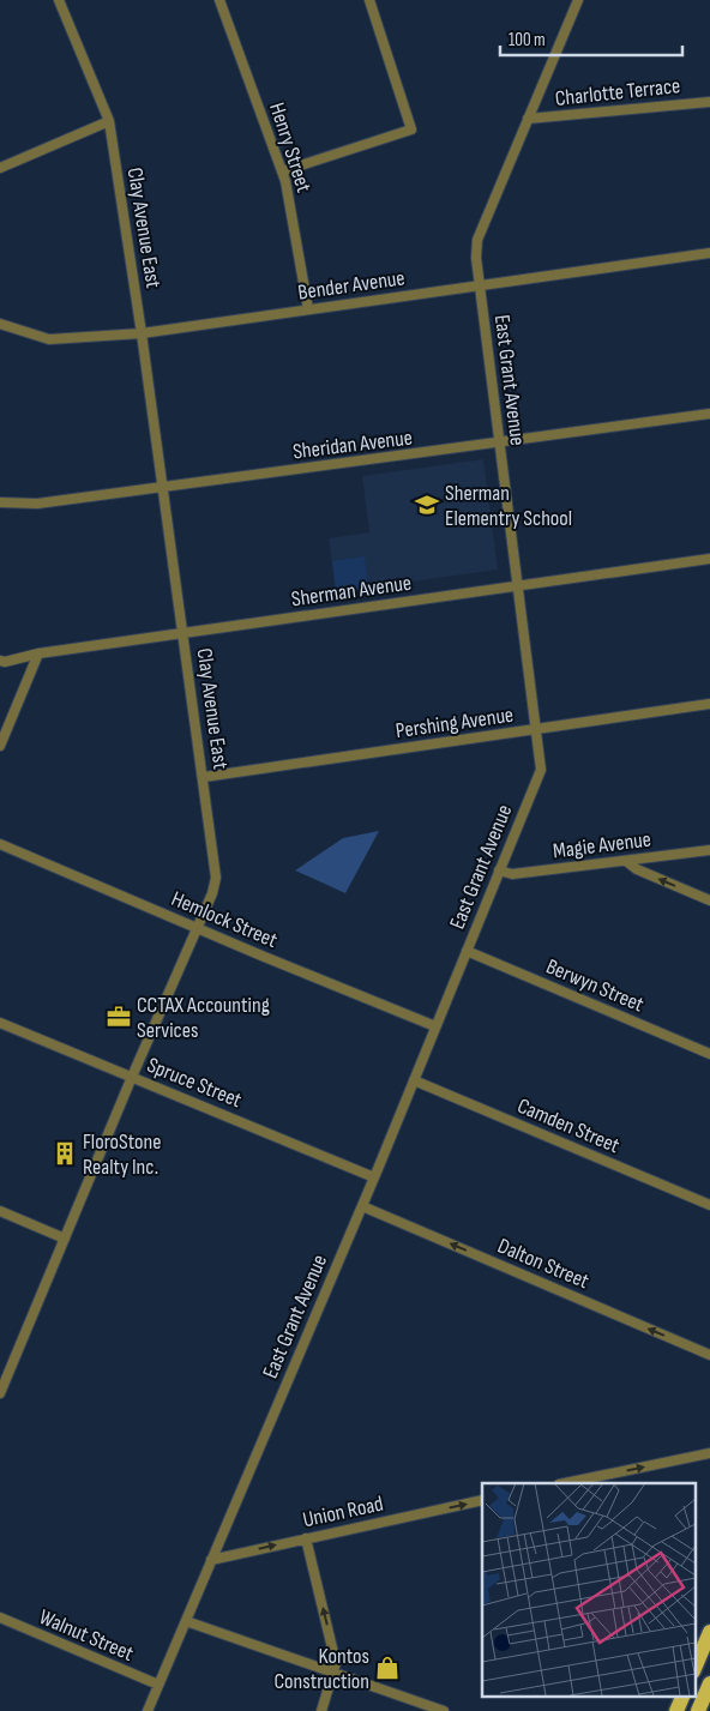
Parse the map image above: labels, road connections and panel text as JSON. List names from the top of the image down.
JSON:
{
  "streets": {
    "street": [
      "Charlotte Terrace",
      "Henry Street",
      "Clay Avenue East",
      "Bender Avenue",
      "East Grant Avenue",
      "Sheridan Avenue",
      "Sherman Avenue",
      "Pershing Avenue",
      "Magie Avenue",
      "Hemlock Street",
      "Berwyn Street",
      "Spruce Street",
      "Camden Street",
      "Dalton Street",
      "Union Road",
      "Walnut Street"
    ]
  },
  "crossings": [
    ["Charlotte Terrace", "East Grant Avenue"],
    ["Henry Street", "Bender Avenue"],
    ["Clay Avenue East", "Bender Avenue"],
    ["Clay Avenue East", "Sheridan Avenue"],
    ["Clay Avenue East", "Sherman Avenue"],
    ["Clay Avenue East", "Pershing Avenue"],
    ["Clay Avenue East", "Hemlock Street"],
    ["Clay Avenue East", "Spruce Street"],
    ["Bender Avenue", "East Grant Avenue"],
    ["East Grant Avenue", "Sheridan Avenue"],
    ["East Grant Avenue", "Sherman Avenue"],
    ["East Grant Avenue", "Pershing Avenue"],
    ["East Grant Avenue", "Magie Avenue"],
    ["East Grant Avenue", "Hemlock Street"],
    ["East Grant Avenue", "Berwyn Street"],
    ["East Grant Avenue", "Spruce Street"],
    ["East Grant Avenue", "Camden Street"],
    ["East Grant Avenue", "Dalton Street"],
    ["East Grant Avenue", "Union Road"],
    ["East Grant Avenue", "Walnut Street"]
  ],
  "one_way": ["Dalton Street", "Union Road"],
  "places": {
    "school or university": ["Sherman Elementry School"],
    "office": ["CCTAX Accounting Services"],
    "building": ["FloroStone Realty Inc."],
    "shop": ["Kontos Construction"]
  },
  "scale_bar": "100 m"
}
